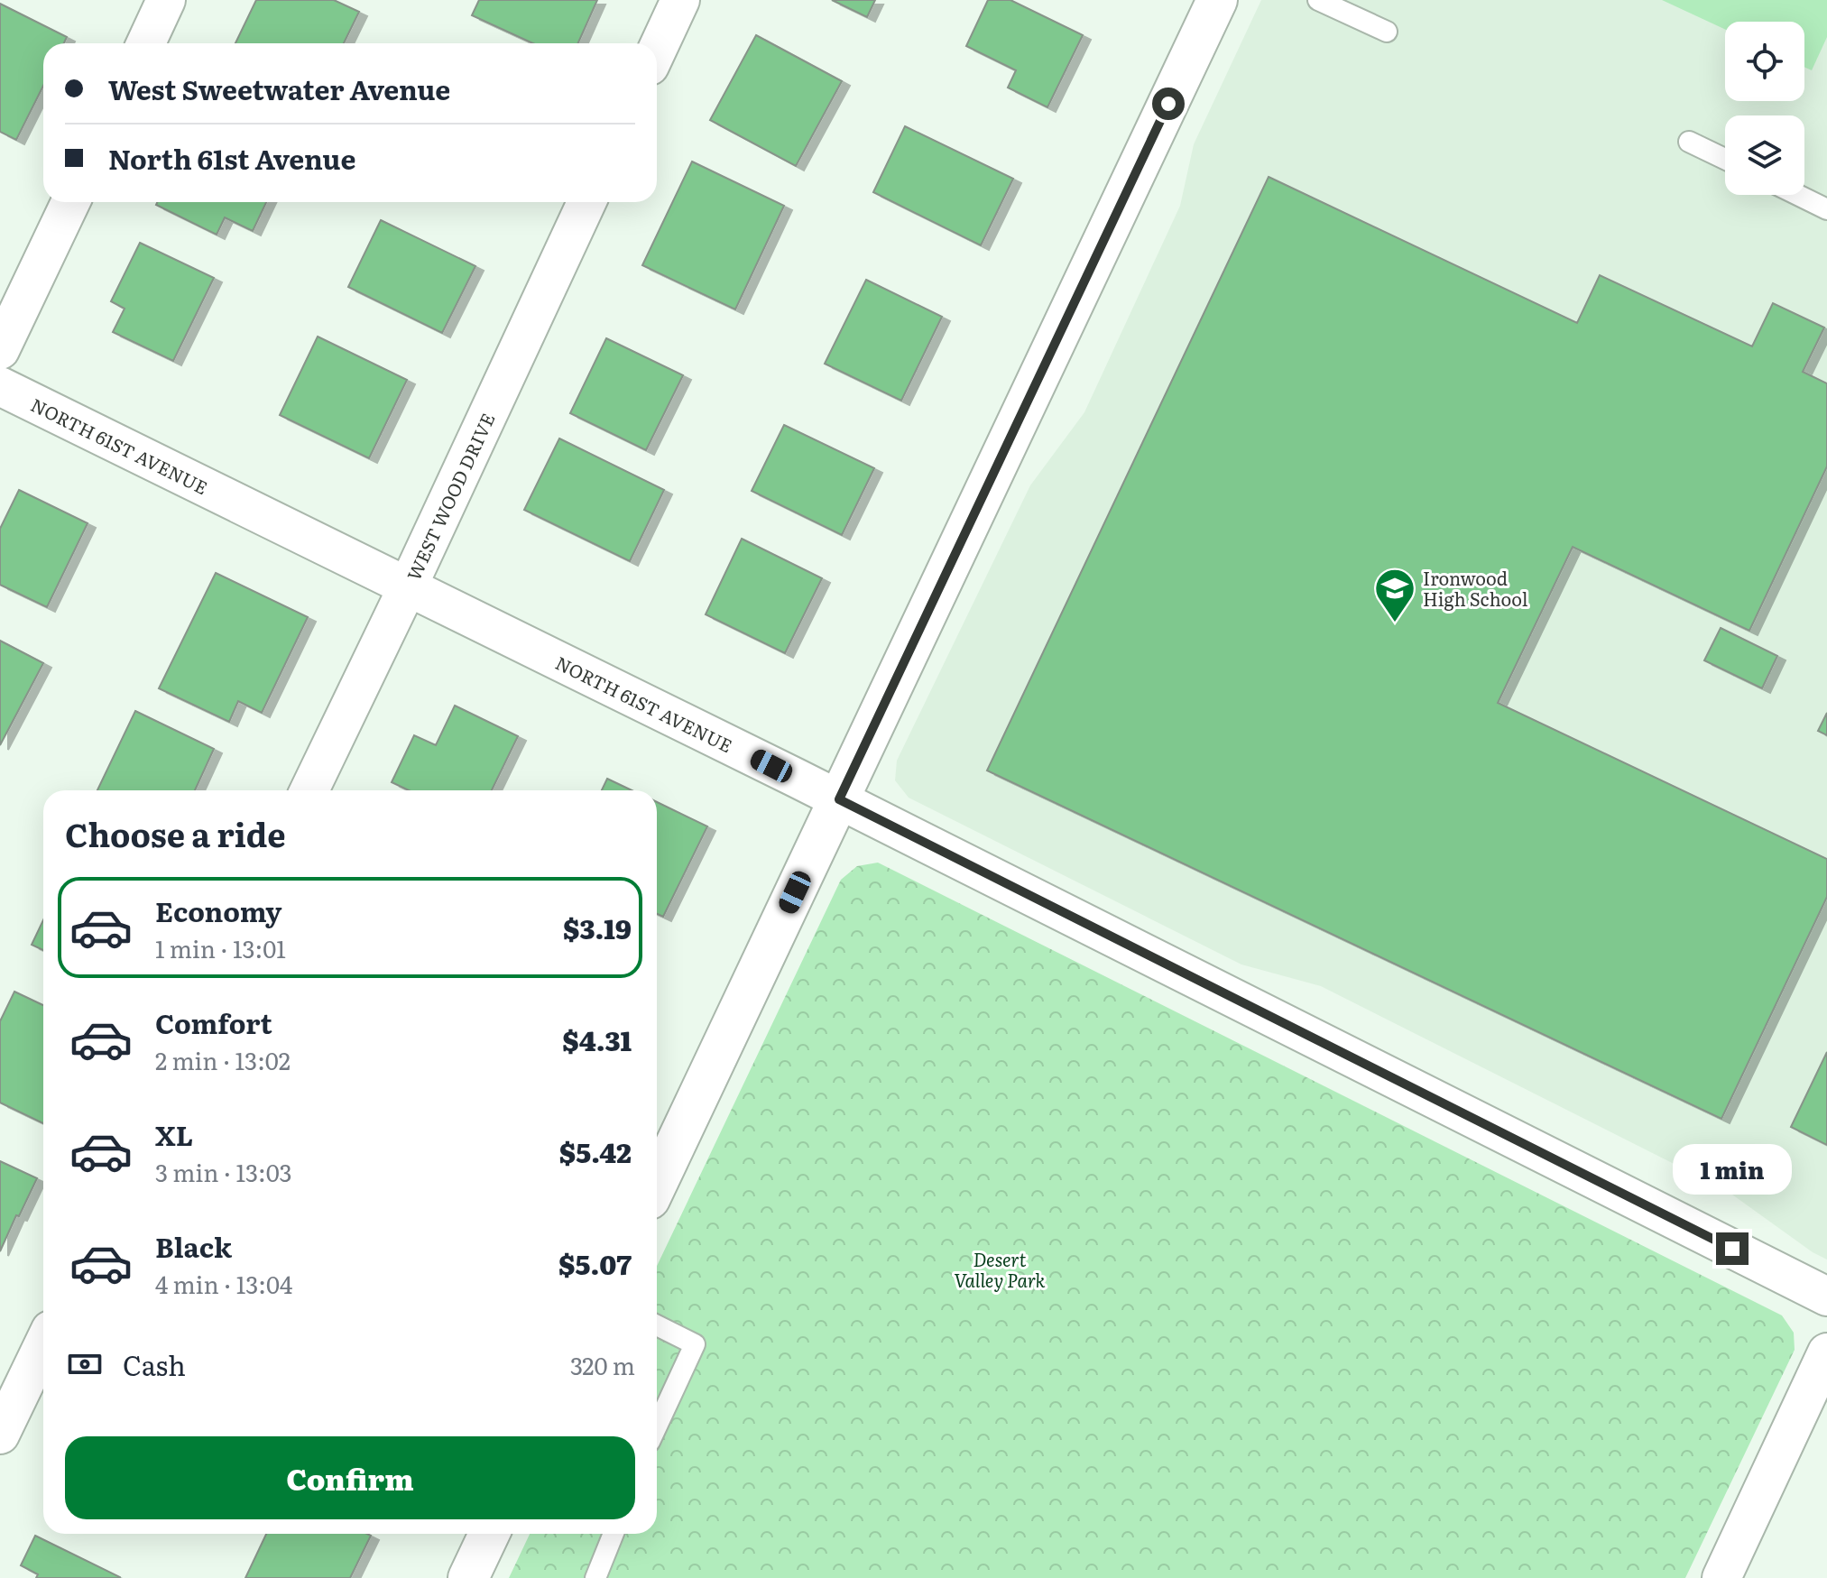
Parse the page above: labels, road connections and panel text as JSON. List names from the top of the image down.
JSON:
{
  "streets": {
    "street": ["NORTH 61ST AVENUE", "WEST WOOD DRIVE"]
  },
  "crossings": [
    ["NORTH 61ST AVENUE", "WEST WOOD DRIVE"]
  ],
  "parks": ["Desert Valley Park"],
  "places": {
    "school or university": ["Ironwood High School"]
  },
  "page": {
    "banner": ["West Sweetwater Avenue", "North 61st Avenue"],
    "heading": "Choose a ride",
    "list": [
      {
        "name": "Economy",
        "note": "1 min · 13:01",
        "value": "$3.19"
      },
      {
        "name": "Comfort",
        "note": "2 min · 13:02",
        "value": "$4.31"
      },
      {
        "name": "XL",
        "note": "3 min · 13:03",
        "value": "$5.42"
      },
      {
        "name": "Black",
        "note": "4 min · 13:04",
        "value": "$5.07"
      }
    ],
    "bubble": "1 min",
    "pay": ["Cash", "320 m"],
    "buttons": "Confirm"
  }
}
